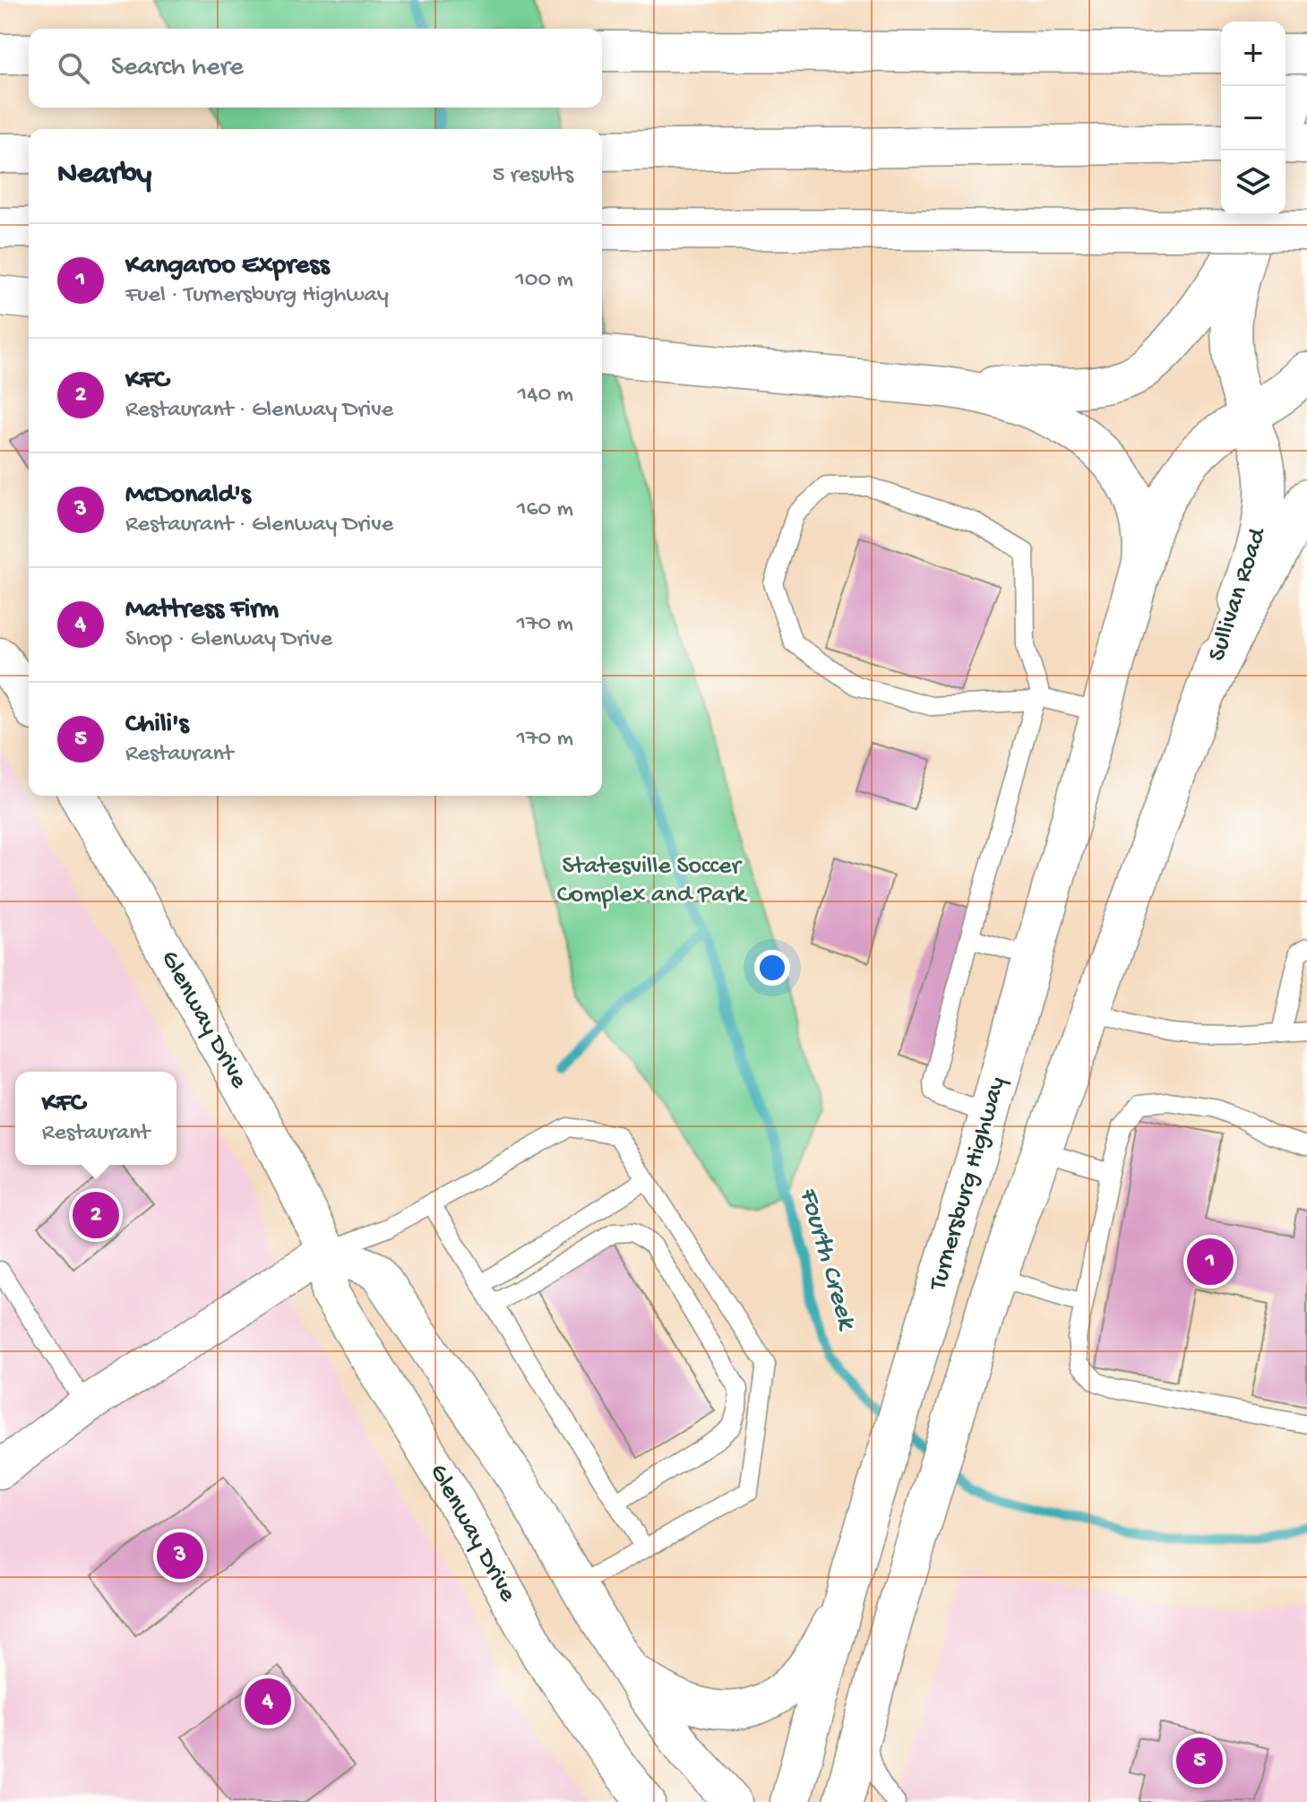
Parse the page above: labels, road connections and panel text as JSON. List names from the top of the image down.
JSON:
{
  "streets": {
    "main road": ["Sullivan Road", "Turnersburg Highway"],
    "street": ["Glenway Drive"]
  },
  "crossings": [
    ["Sullivan Road", "Turnersburg Highway"]
  ],
  "water": ["Fourth Creek"],
  "parks": ["Statesville Soccer Complex and Park"],
  "page": {
    "map_buttons": ["+", "−"],
    "search": "Search here",
    "heading": ["Nearby", "5 results"],
    "list": [
      {
        "mark": "1",
        "name": "Kangaroo Express",
        "note": "Fuel · Turnersburg Highway",
        "value": "100 m"
      },
      {
        "mark": "2",
        "name": "KFC",
        "note": "Restaurant · Glenway Drive",
        "value": "140 m"
      },
      {
        "mark": "3",
        "name": "McDonald's",
        "note": "Restaurant · Glenway Drive",
        "value": "160 m"
      },
      {
        "mark": "4",
        "name": "Mattress Firm",
        "note": "Shop · Glenway Drive",
        "value": "170 m"
      },
      {
        "mark": "5",
        "name": "Chili's",
        "note": "Restaurant",
        "value": "170 m"
      }
    ],
    "popup": ["KFC", "Restaurant"],
    "pins": [
      "2",
      "1",
      "3",
      "4",
      "5"
    ]
  }
}
